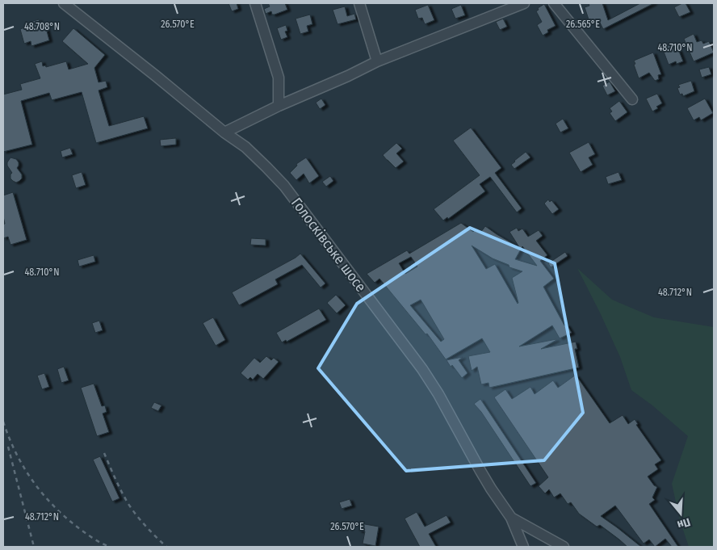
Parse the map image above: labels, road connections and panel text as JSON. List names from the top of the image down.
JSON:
{
  "streets": {
    "street": ["Голосківське шосе"]
  },
  "north": "bottom",
  "coordinates": [
    "26.570°E",
    "26.565°E",
    "48.708°N",
    "48.710°N",
    "48.712°N"
  ]
}
